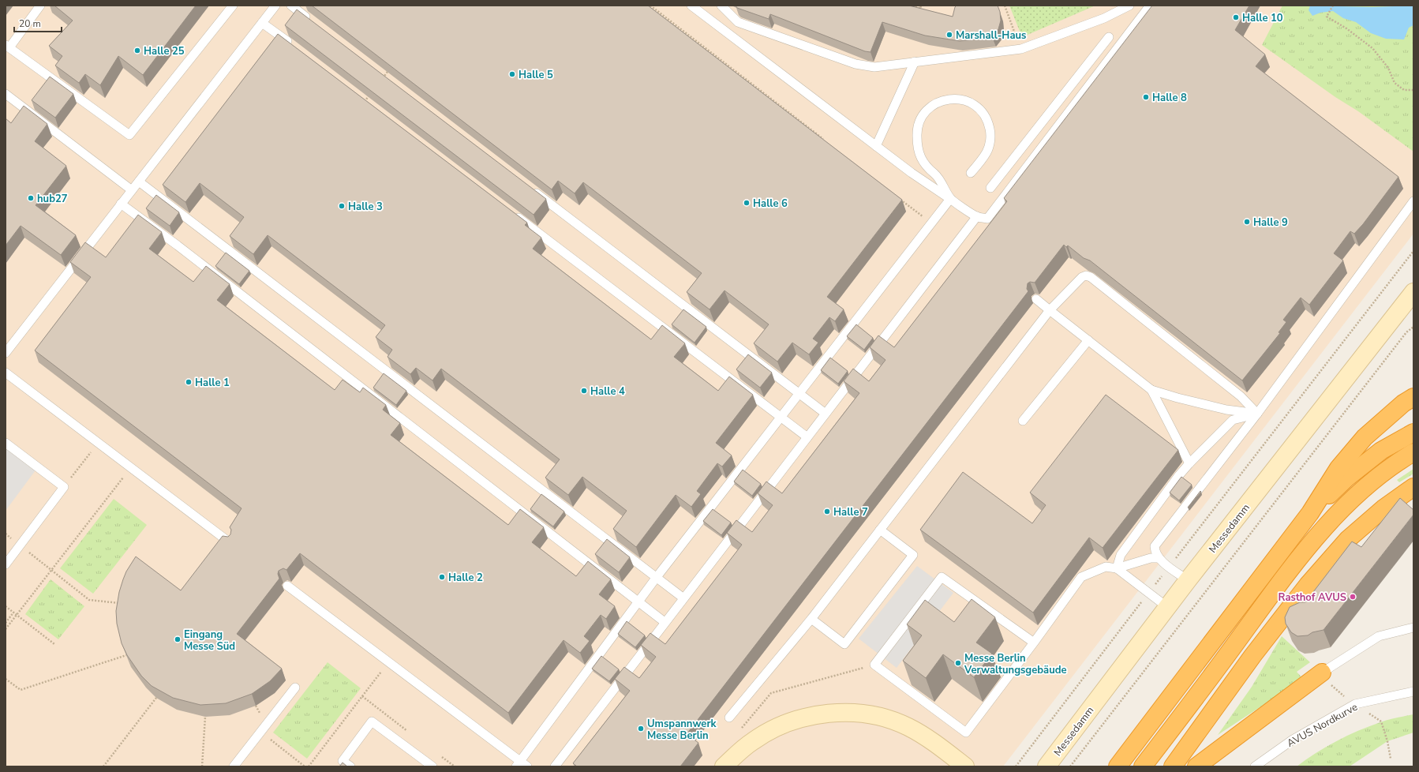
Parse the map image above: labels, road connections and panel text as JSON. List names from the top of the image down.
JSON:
{
  "streets": {
    "main road": ["Messedamm"],
    "lane": ["AVUS Nordkurve"]
  },
  "places": [
    "Halle 10",
    "Marshall-Haus",
    "Halle 25",
    "Halle 5",
    "Halle 8",
    "hub27",
    "Halle 6",
    "Halle 3",
    "Halle 9",
    "Halle 1",
    "Halle 4",
    "Halle 7",
    "Halle 2",
    "Rasthof AVUS",
    "Eingang Messe Süd",
    "Messe Berlin Verwaltungsgebäude",
    "Umspannwerk Messe Berlin"
  ],
  "scale_bar": "20 m"
}
